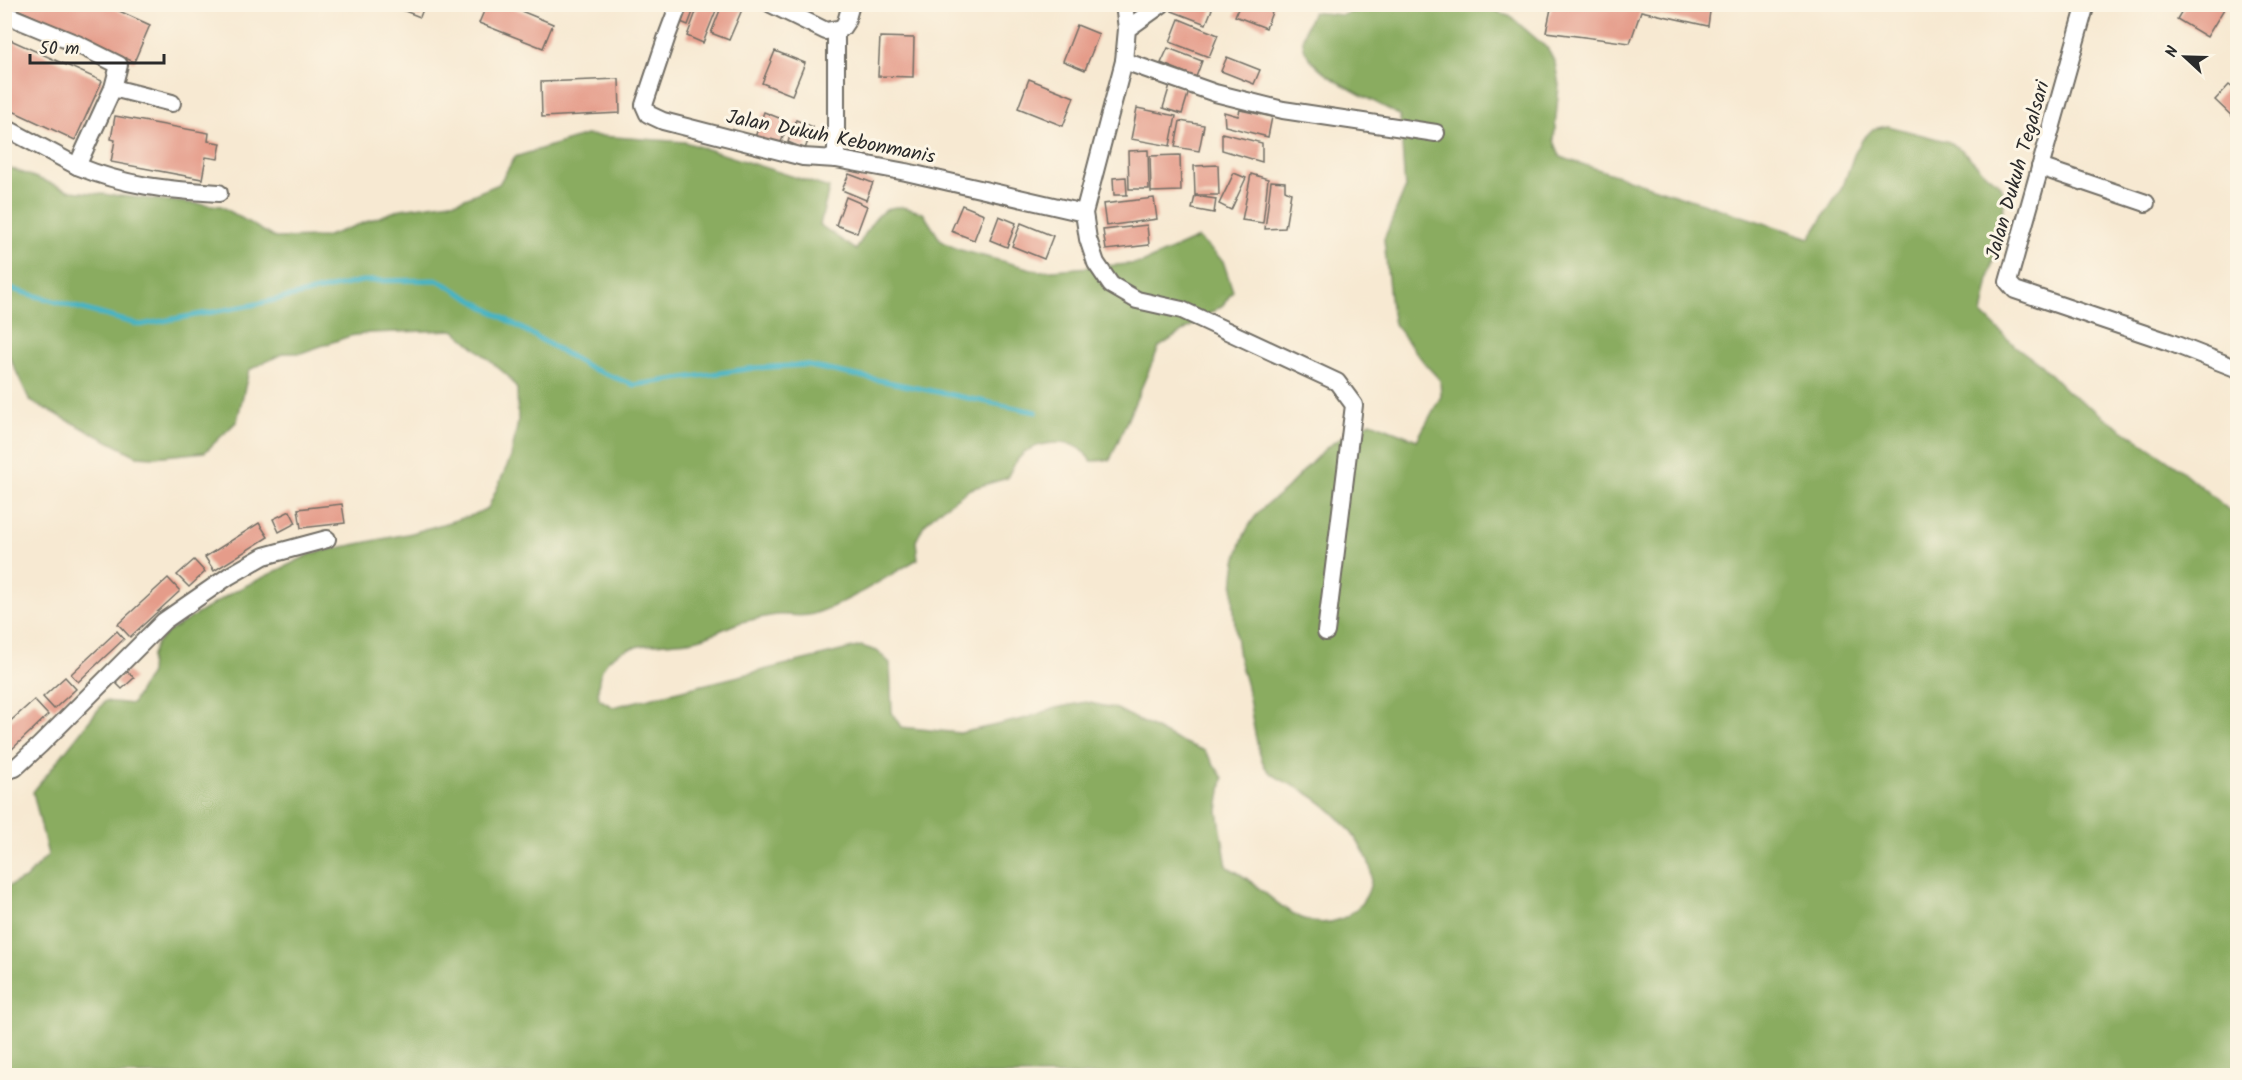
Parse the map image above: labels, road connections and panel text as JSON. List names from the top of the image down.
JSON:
{
  "streets": {
    "street": ["Jalan Dukuh Kebonmanis", "Jalan Dukuh Tegalsari"]
  },
  "scale_bar": "50 m",
  "north": "left"
}
